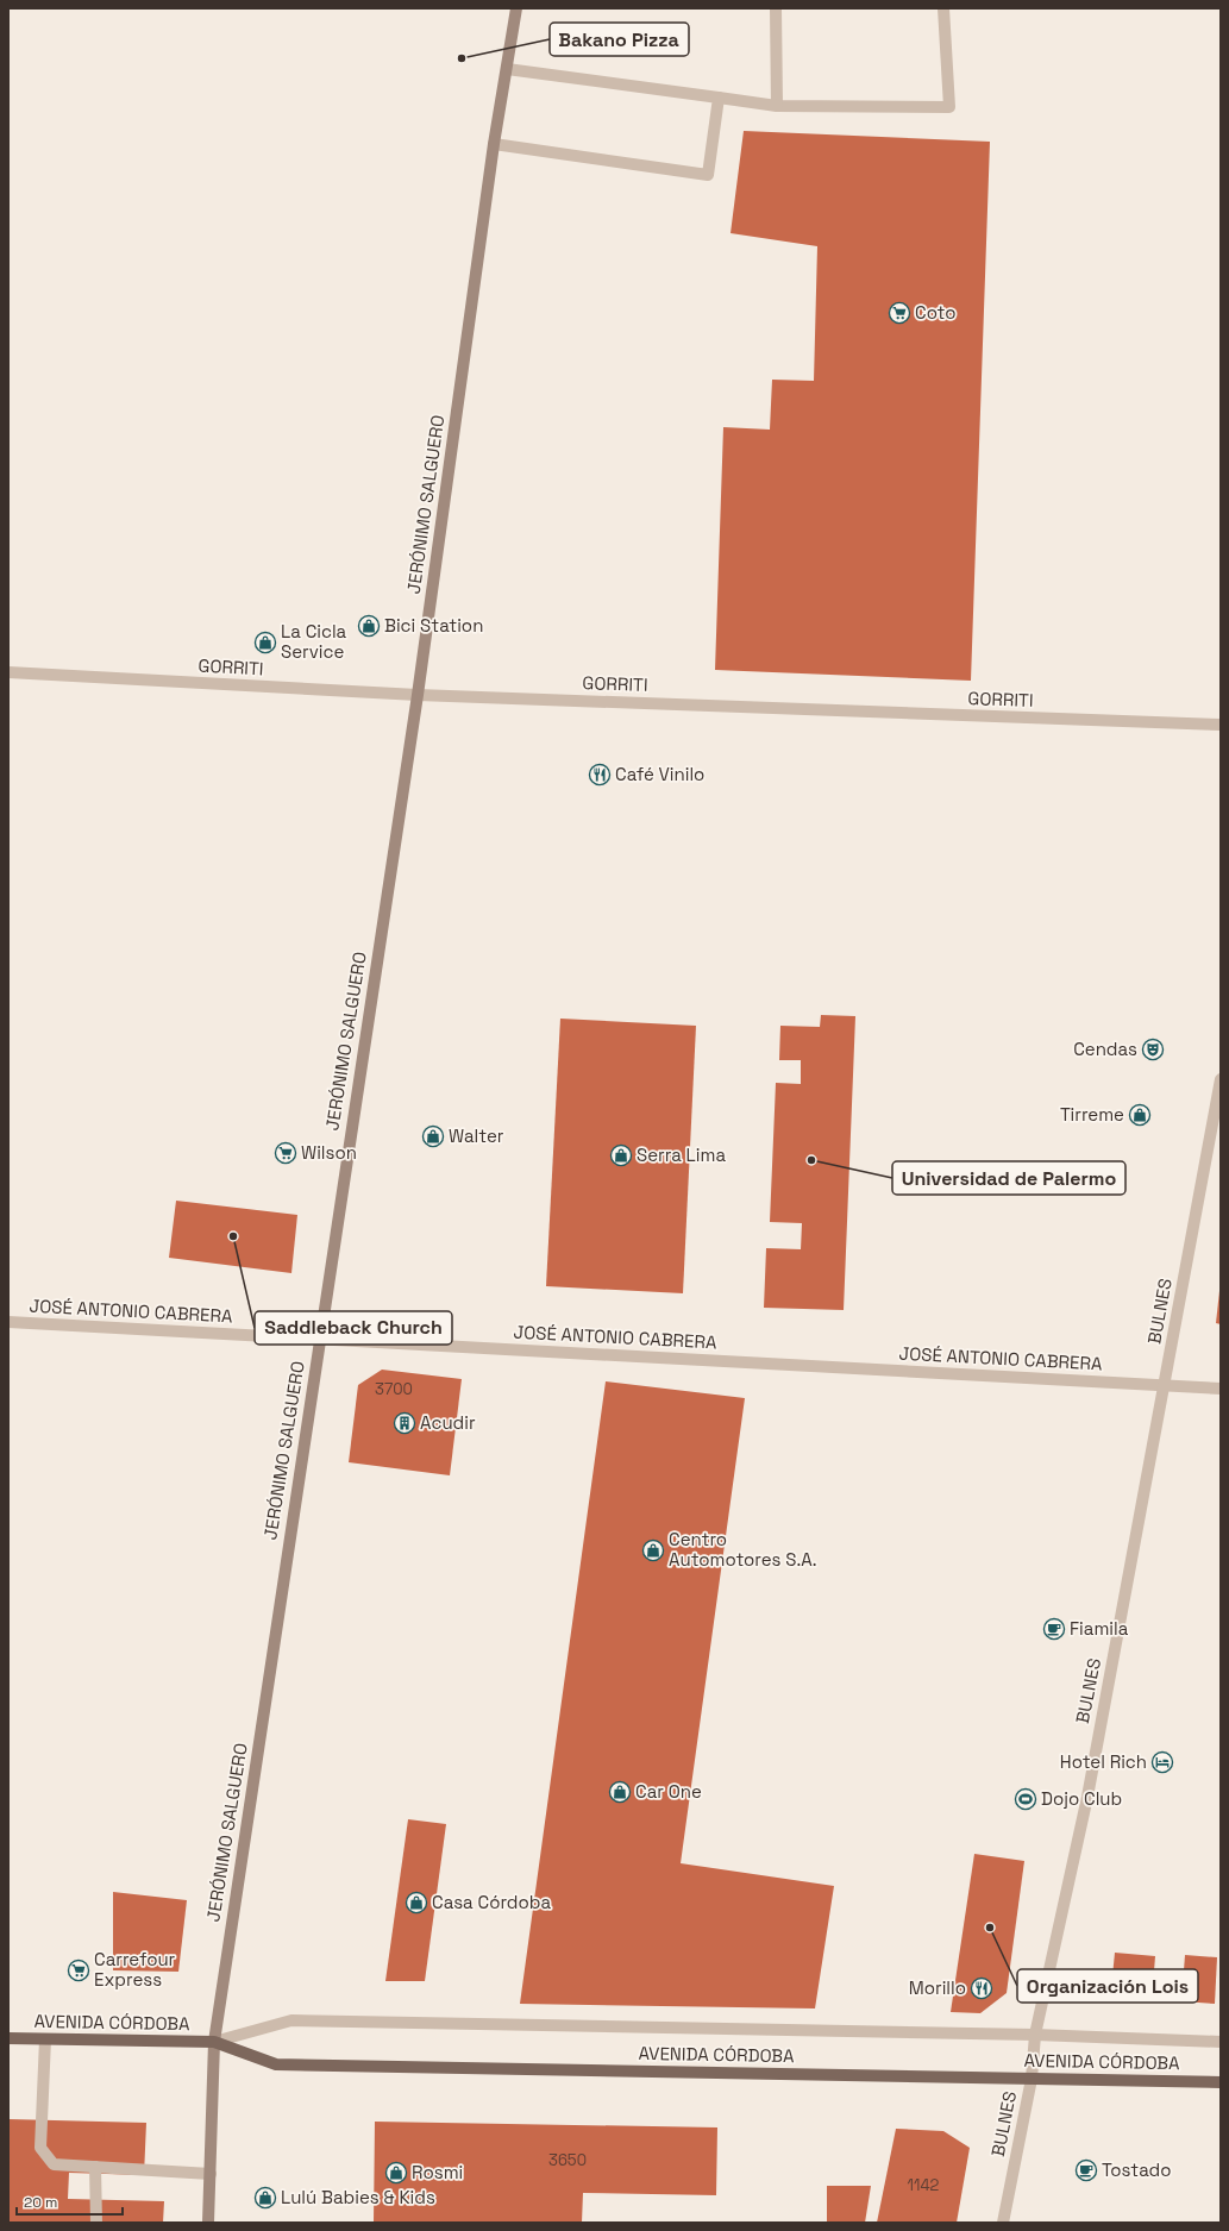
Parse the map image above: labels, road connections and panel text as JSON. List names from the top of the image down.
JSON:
{
  "streets": {
    "main road": ["AVENIDA CÓRDOBA"],
    "street": [
      "JERÓNIMO SALGUERO",
      "GORRITI",
      "JOSÉ ANTONIO CABRERA",
      "BULNES"
    ]
  },
  "crossings": [
    ["JERÓNIMO SALGUERO", "GORRITI"],
    ["JERÓNIMO SALGUERO", "JOSÉ ANTONIO CABRERA"],
    ["JERÓNIMO SALGUERO", "AVENIDA CÓRDOBA"],
    ["JOSÉ ANTONIO CABRERA", "BULNES"],
    ["BULNES", "AVENIDA CÓRDOBA"]
  ],
  "places": {
    "other": [
      "Bakano Pizza",
      "Universidad de Palermo",
      "Saddleback Church",
      "Organización Lois"
    ],
    "supermarket": ["Coto", "Wilson", "Carrefour Express"],
    "shop": [
      "Bici Station",
      "La Cicla Service",
      "Tirreme",
      "Walter",
      "Serra Lima",
      "Centro Automotores S.A.",
      "Car One",
      "Casa Córdoba",
      "Rosmi",
      "Lulú Babies & Kids"
    ],
    "restaurant": ["Café Vinilo", "Morillo"],
    "theatre": ["Cendas"],
    "building": ["Acudir"],
    "cafe": ["Fiamila", "Tostado"],
    "hotel": ["Hotel Rich"],
    "sports": ["Dojo Club"]
  },
  "house_numbers": ["3700", "3650", "1142"],
  "scale_bar": "20 m"
}
